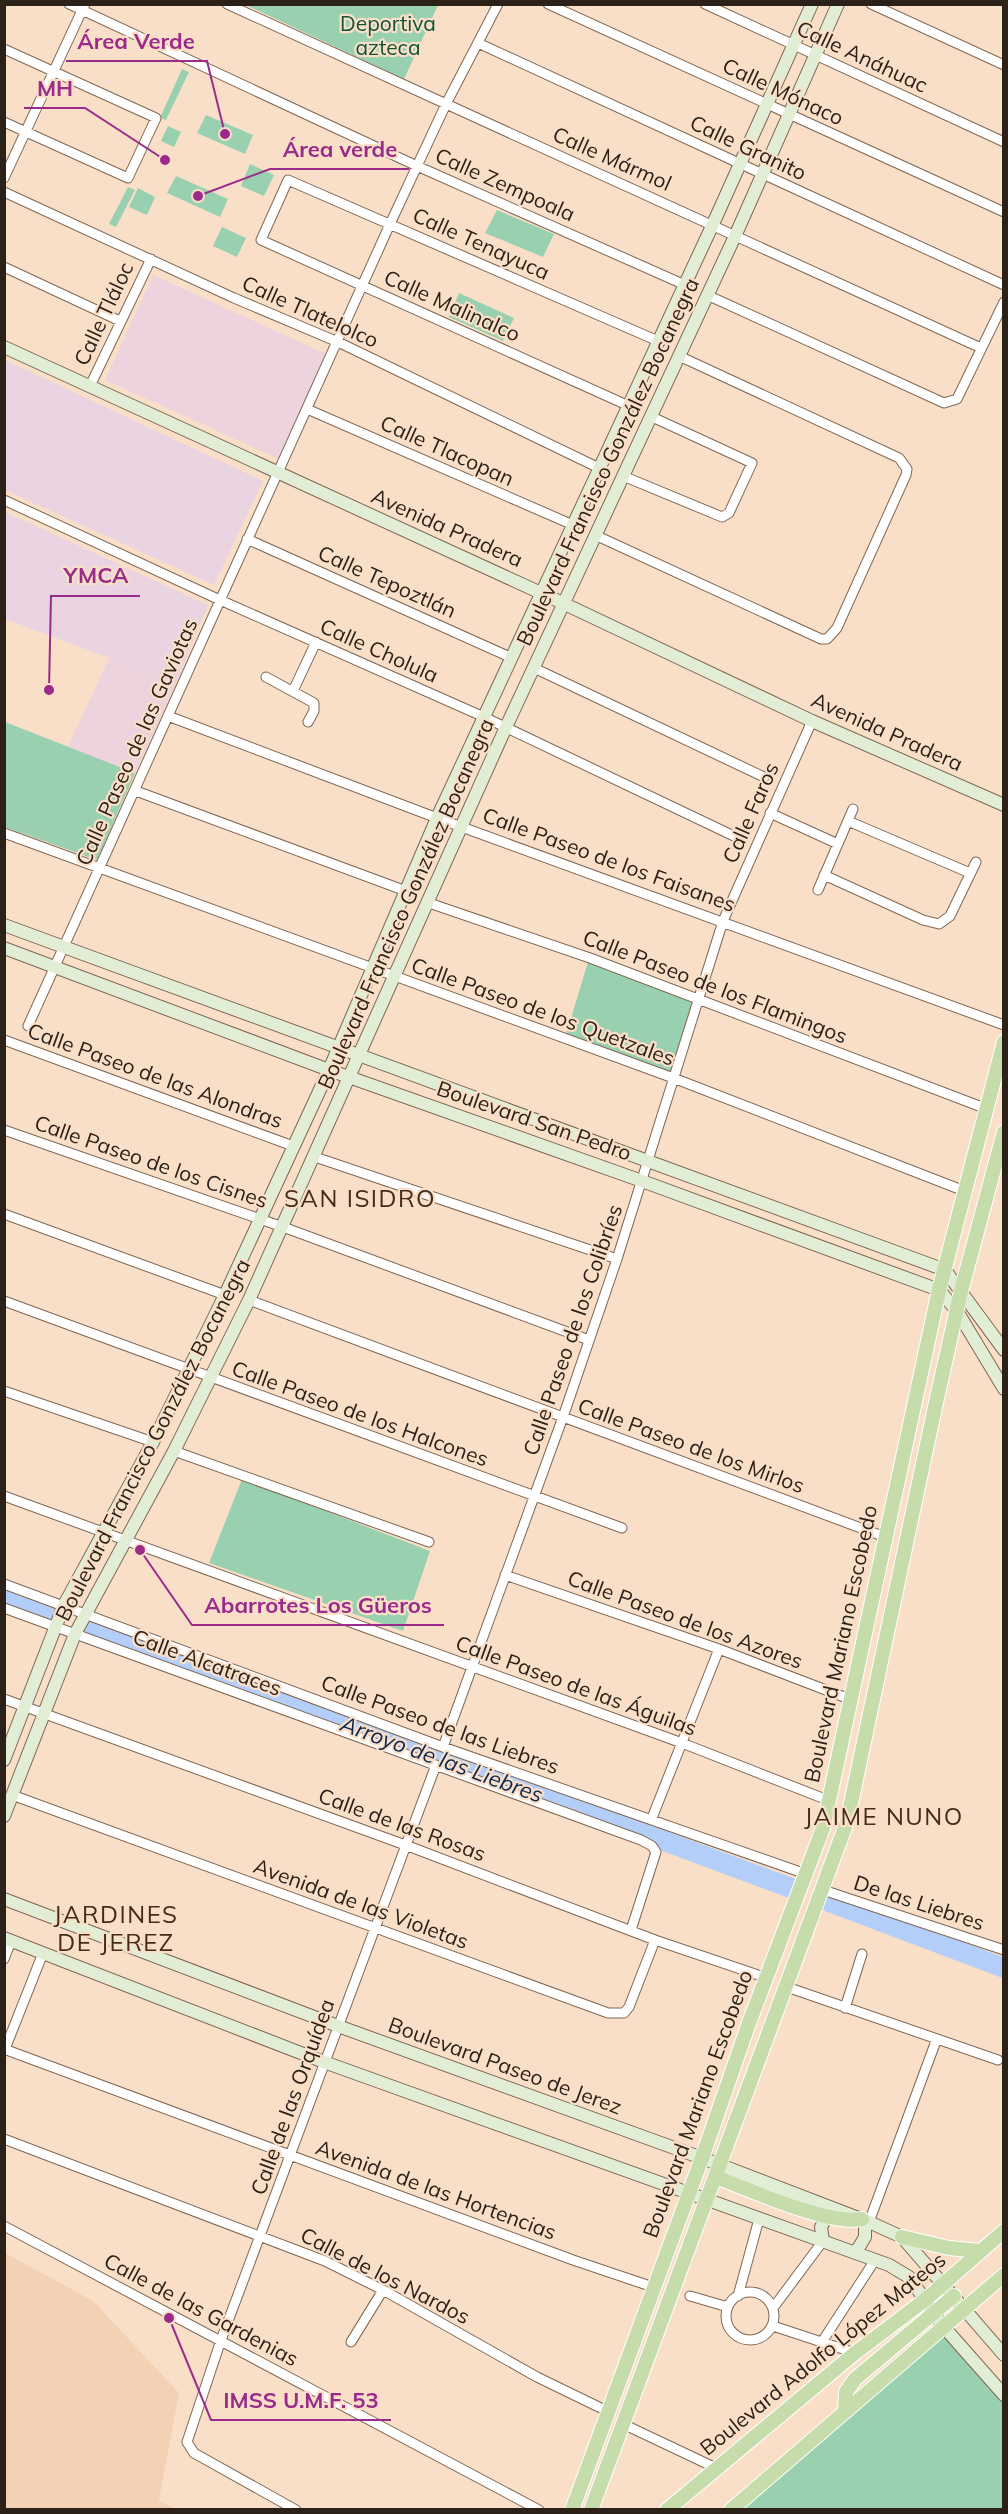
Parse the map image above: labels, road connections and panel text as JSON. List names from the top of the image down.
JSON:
{
  "streets": {
    "main road": [
      "Boulevard Francisco González Bocanegra",
      "Avenida Pradera",
      "Boulevard San Pedro",
      "Boulevard Mariano Escobedo",
      "Boulevard Paseo de Jerez",
      "Boulevard Adolfo López Mateos"
    ],
    "street": [
      "Calle Anáhuac",
      "Calle Mónaco",
      "Calle Granito",
      "Calle Mármol",
      "Calle Zempoala",
      "Calle Tenayuca",
      "Calle Malinalco",
      "Calle Tlatelolco",
      "Calle Tláloc",
      "Calle Tlacopan",
      "Calle Tepoztlán",
      "Calle Cholula",
      "Calle Paseo de las Gaviotas",
      "Calle Faros",
      "Calle Paseo de los Faisanes",
      "Calle Paseo de los Flamingos",
      "Calle Paseo de los Quetzales",
      "Calle Paseo de las Alondras",
      "Calle Paseo de los Cisnes",
      "Calle Paseo de los Colibríes",
      "Calle Paseo de los Halcones",
      "Calle Paseo de los Mirlos",
      "Calle Paseo de los Azores",
      "Calle Alcatraces",
      "Calle Paseo de las Águilas",
      "Calle Paseo de las Liebres",
      "Calle de las Rosas",
      "De las Liebres",
      "Avenida de las Violetas",
      "Calle de las Orquídea",
      "Avenida de las Hortencias",
      "Calle de los Nardos",
      "Calle de las Gardenias"
    ]
  },
  "crossings": [
    ["Calle Anáhuac", "Boulevard Francisco González Bocanegra"],
    ["Calle Mónaco", "Boulevard Francisco González Bocanegra"],
    ["Calle Granito", "Boulevard Francisco González Bocanegra"],
    ["Calle Granito", "Calle Paseo de las Gaviotas"],
    ["Calle Mármol", "Boulevard Francisco González Bocanegra"],
    ["Calle Mármol", "Calle Paseo de las Gaviotas"],
    ["Calle Zempoala", "Boulevard Francisco González Bocanegra"],
    ["Calle Zempoala", "Calle Paseo de las Gaviotas"],
    ["Calle Tenayuca", "Calle Malinalco"],
    ["Calle Tenayuca", "Boulevard Francisco González Bocanegra"],
    ["Calle Tenayuca", "Calle Paseo de las Gaviotas"],
    ["Calle Malinalco", "Boulevard Francisco González Bocanegra"],
    ["Calle Malinalco", "Calle Paseo de las Gaviotas"],
    ["Calle Tlatelolco", "Calle Tláloc"],
    ["Calle Tlatelolco", "Boulevard Francisco González Bocanegra"],
    ["Calle Tlatelolco", "Calle Paseo de las Gaviotas"],
    ["Calle Tláloc", "Avenida Pradera"],
    ["Calle Tlacopan", "Boulevard Francisco González Bocanegra"],
    ["Calle Tlacopan", "Calle Paseo de las Gaviotas"],
    ["Boulevard Francisco González Bocanegra", "Avenida Pradera"],
    ["Boulevard Francisco González Bocanegra", "Calle Tepoztlán"],
    ["Boulevard Francisco González Bocanegra", "Calle Cholula"],
    ["Boulevard Francisco González Bocanegra", "Calle Paseo de los Faisanes"],
    ["Boulevard Francisco González Bocanegra", "Calle Paseo de los Flamingos"],
    ["Boulevard Francisco González Bocanegra", "Calle Paseo de los Quetzales"],
    ["Boulevard Francisco González Bocanegra", "Calle Paseo de las Alondras"],
    ["Boulevard Francisco González Bocanegra", "Boulevard San Pedro"],
    ["Boulevard Francisco González Bocanegra", "Calle Paseo de los Cisnes"],
    ["Boulevard Francisco González Bocanegra", "Calle Paseo de los Halcones"],
    ["Boulevard Francisco González Bocanegra", "Calle Paseo de los Mirlos"],
    ["Boulevard Francisco González Bocanegra", "Calle Alcatraces"],
    ["Boulevard Francisco González Bocanegra", "Calle Paseo de las Águilas"],
    ["Boulevard Francisco González Bocanegra", "Calle Paseo de las Liebres"],
    ["Boulevard Francisco González Bocanegra", "Calle de las Rosas"],
    ["Boulevard Francisco González Bocanegra", "Avenida de las Violetas"],
    ["Avenida Pradera", "Calle Paseo de las Gaviotas"],
    ["Avenida Pradera", "Calle Faros"],
    ["Calle Tepoztlán", "Calle Paseo de las Gaviotas"],
    ["Calle Cholula", "Calle Paseo de las Gaviotas"],
    ["Calle Paseo de las Gaviotas", "Calle Paseo de los Faisanes"],
    ["Calle Paseo de las Gaviotas", "Calle Paseo de los Quetzales"],
    ["Calle Paseo de las Gaviotas", "Boulevard San Pedro"],
    ["Calle Faros", "Calle Paseo de los Faisanes"],
    ["Calle Faros", "Calle Paseo de los Colibríes"],
    ["Calle Paseo de los Faisanes", "Calle Paseo de los Colibríes"],
    ["Calle Paseo de los Flamingos", "Calle Paseo de los Colibríes"],
    ["Calle Paseo de los Flamingos", "Boulevard Mariano Escobedo"],
    ["Calle Paseo de los Quetzales", "Calle Paseo de los Colibríes"],
    ["Calle Paseo de los Quetzales", "Boulevard Mariano Escobedo"],
    ["Boulevard San Pedro", "Calle Paseo de los Colibríes"],
    ["Boulevard San Pedro", "Boulevard Mariano Escobedo"],
    ["Calle Paseo de los Cisnes", "Calle Paseo de los Colibríes"],
    ["Calle Paseo de los Colibríes", "Calle Paseo de los Halcones"],
    ["Calle Paseo de los Colibríes", "Calle Paseo de los Mirlos"],
    ["Calle Paseo de los Colibríes", "Calle Paseo de los Azores"],
    ["Calle Paseo de los Colibríes", "Calle Paseo de las Águilas"],
    ["Calle Paseo de los Colibríes", "Calle Paseo de las Liebres"],
    ["Calle Paseo de los Mirlos", "Boulevard Mariano Escobedo"],
    ["Calle Paseo de los Azores", "Boulevard Mariano Escobedo"],
    ["Boulevard Mariano Escobedo", "Calle Paseo de las Águilas"],
    ["Boulevard Mariano Escobedo", "Calle Paseo de las Liebres"],
    ["Boulevard Mariano Escobedo", "Calle de las Rosas"],
    ["Boulevard Mariano Escobedo", "De las Liebres"],
    ["Boulevard Mariano Escobedo", "Boulevard Paseo de Jerez"],
    ["Boulevard Mariano Escobedo", "Avenida de las Hortencias"],
    ["Boulevard Mariano Escobedo", "Calle de los Nardos"],
    ["Calle Alcatraces", "Calle de las Rosas"],
    ["Calle Alcatraces", "Calle de las Orquídea"],
    ["Calle de las Rosas", "Avenida de las Violetas"],
    ["Calle de las Rosas", "Calle de las Orquídea"],
    ["Avenida de las Violetas", "Calle de las Orquídea"],
    ["Boulevard Paseo de Jerez", "Calle de las Orquídea"],
    ["Boulevard Paseo de Jerez", "Boulevard Adolfo López Mateos"],
    ["Calle de las Orquídea", "Avenida de las Hortencias"],
    ["Calle de las Orquídea", "Calle de los Nardos"],
    ["Calle de las Orquídea", "Calle de las Gardenias"]
  ],
  "districts": ["SAN ISIDRO", "JAIME NUNO", "JARDINES DE JEREZ"],
  "water": ["Arroyo de las Liebres"],
  "parks": ["Deportiva azteca"],
  "places": [
    "Área Verde",
    "MH",
    "Área verde",
    "YMCA",
    "Abarrotes Los Güeros",
    "IMSS U.M.F. 53"
  ]
}
